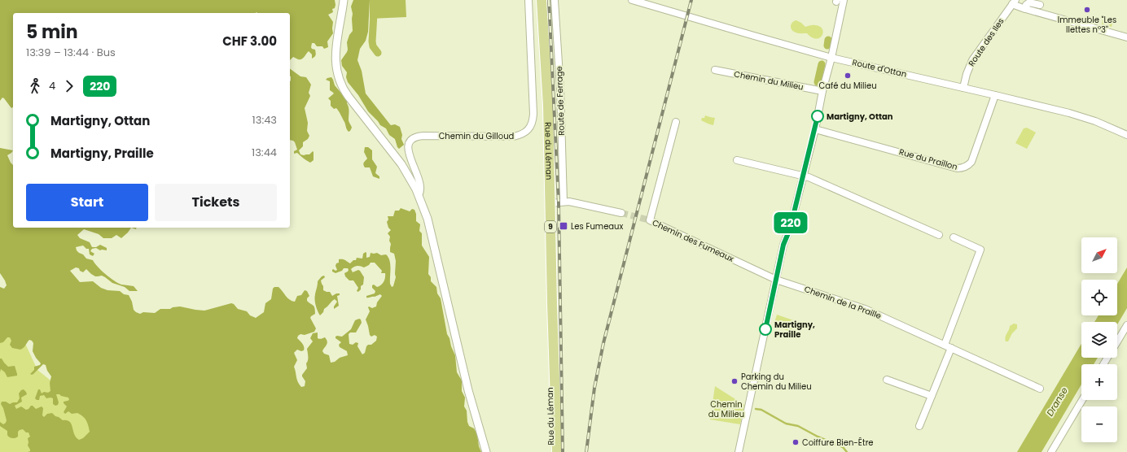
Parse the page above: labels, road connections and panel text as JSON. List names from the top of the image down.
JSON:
{
  "streets": {
    "main road": ["Rue du Léman", "9"],
    "street": [
      "Route des Iles",
      "Route d'Ottan",
      "Chemin du Milieu",
      "Route de Ferrage",
      "Chemin du Gilloud",
      "Rue du Praillon",
      "Chemin des Fumeaux",
      "Chemin de la Praille"
    ]
  },
  "crossings": [
    ["Route des Iles", "Route d'Ottan"],
    ["Route d'Ottan", "Rue du Praillon"],
    ["Chemin des Fumeaux", "Chemin de la Praille"]
  ],
  "water": ["Dranse"],
  "parks": ["Chemin du Milieu"],
  "places": {
    "other": [
      "Immeuble \"Les Ilettes n°3\"",
      "Café du Milieu",
      "Martigny, Ottan",
      "Martigny, Praille",
      "Parking du Chemin du Milieu",
      "Coiffure Bien-Être"
    ],
    "transit": ["Les Fumeaux"]
  },
  "lines": ["bus line 220"],
  "north": "top right",
  "page": {
    "on_map": "220",
    "heading": ["5 min", "13:39 – 13:44 · Bus", "CHF 3.00"],
    "legs": ["4", "220"],
    "list": [
      {
        "name": "Martigny, Ottan",
        "value": "13:43"
      },
      {
        "name": "Martigny, Praille",
        "value": "13:44"
      }
    ],
    "buttons": ["Start", "Tickets"],
    "map_buttons": ["+", "−"]
  }
}
